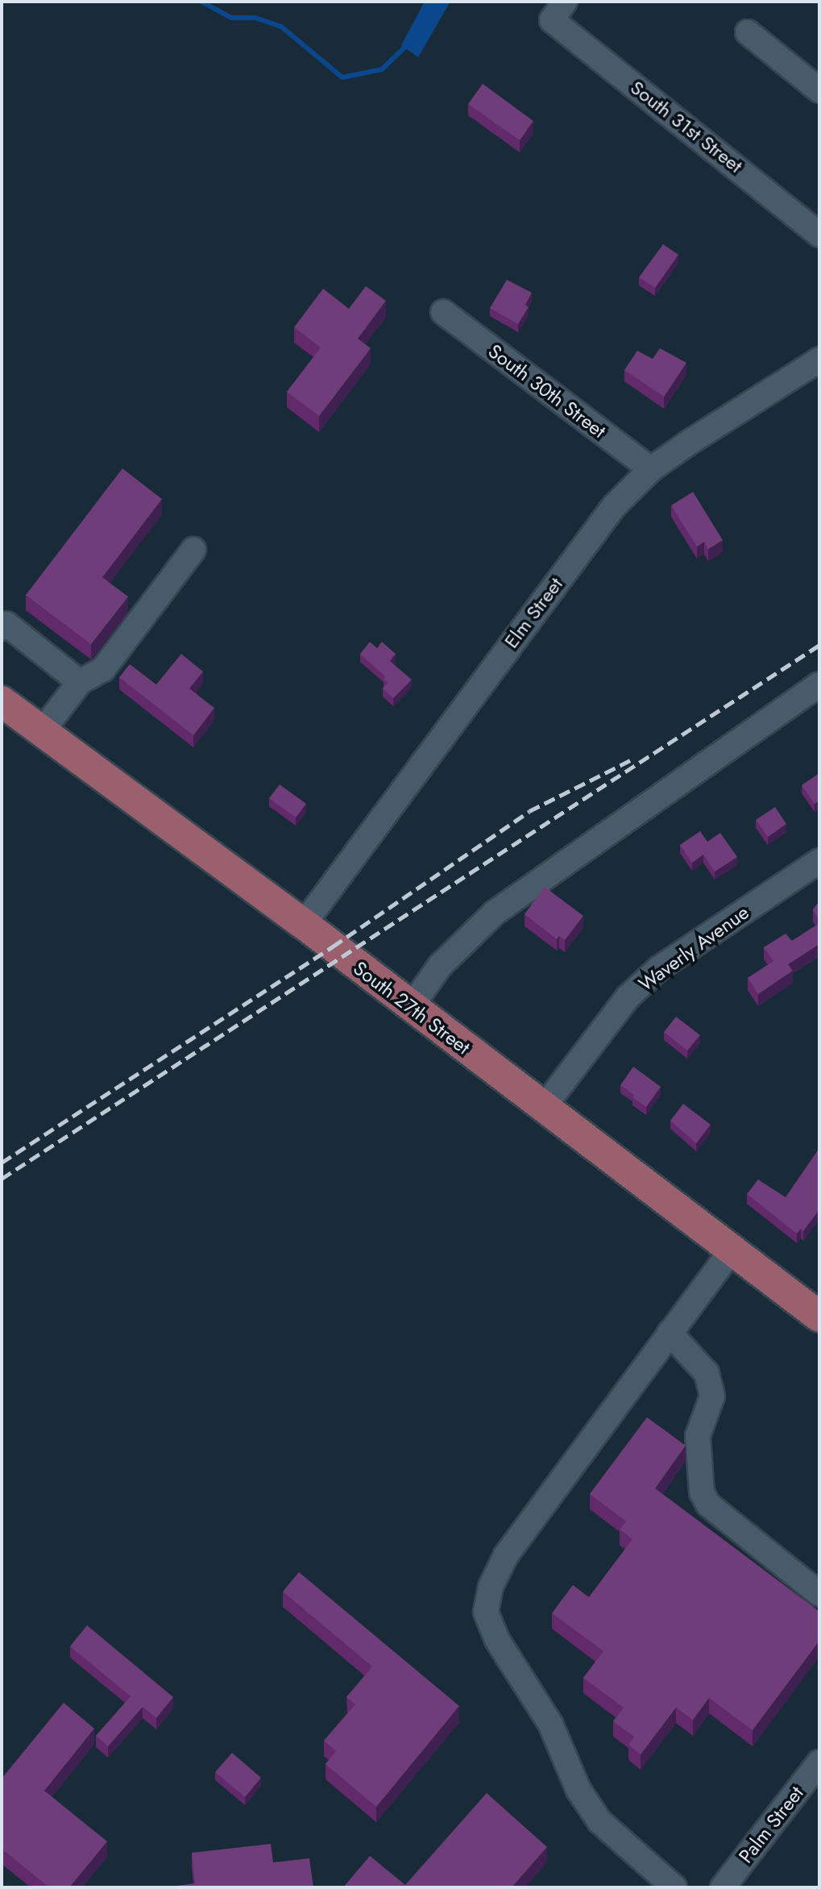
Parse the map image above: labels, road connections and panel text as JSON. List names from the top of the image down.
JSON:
{
  "streets": {
    "main road": ["South 27th Street"],
    "street": [
      "South 31st Street",
      "South 30th Street",
      "Elm Street",
      "Waverly Avenue",
      "Palm Street"
    ]
  },
  "crossings": [
    ["South 30th Street", "Elm Street"],
    ["Elm Street", "South 27th Street"],
    ["Waverly Avenue", "South 27th Street"]
  ]
}
